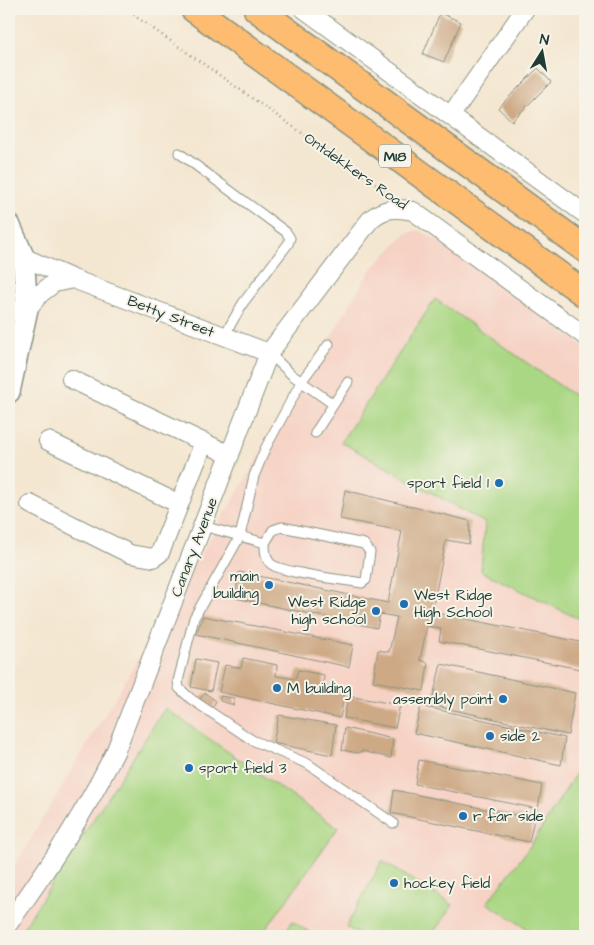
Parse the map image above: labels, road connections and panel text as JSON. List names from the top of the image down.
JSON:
{
  "streets": {
    "main road": ["M18"],
    "street": ["Ontdekkers Road", "Betty Street", "Canary Avenue"]
  },
  "crossings": [
    ["Ontdekkers Road", "Canary Avenue"],
    ["Betty Street", "Canary Avenue"]
  ],
  "places": [
    "sport field 1",
    "main building",
    "West Ridge High School",
    "West Ridge high school",
    "M building",
    "assembly point",
    "side 2",
    "sport field 3",
    "r far side",
    "hockey field"
  ],
  "north": "top"
}
